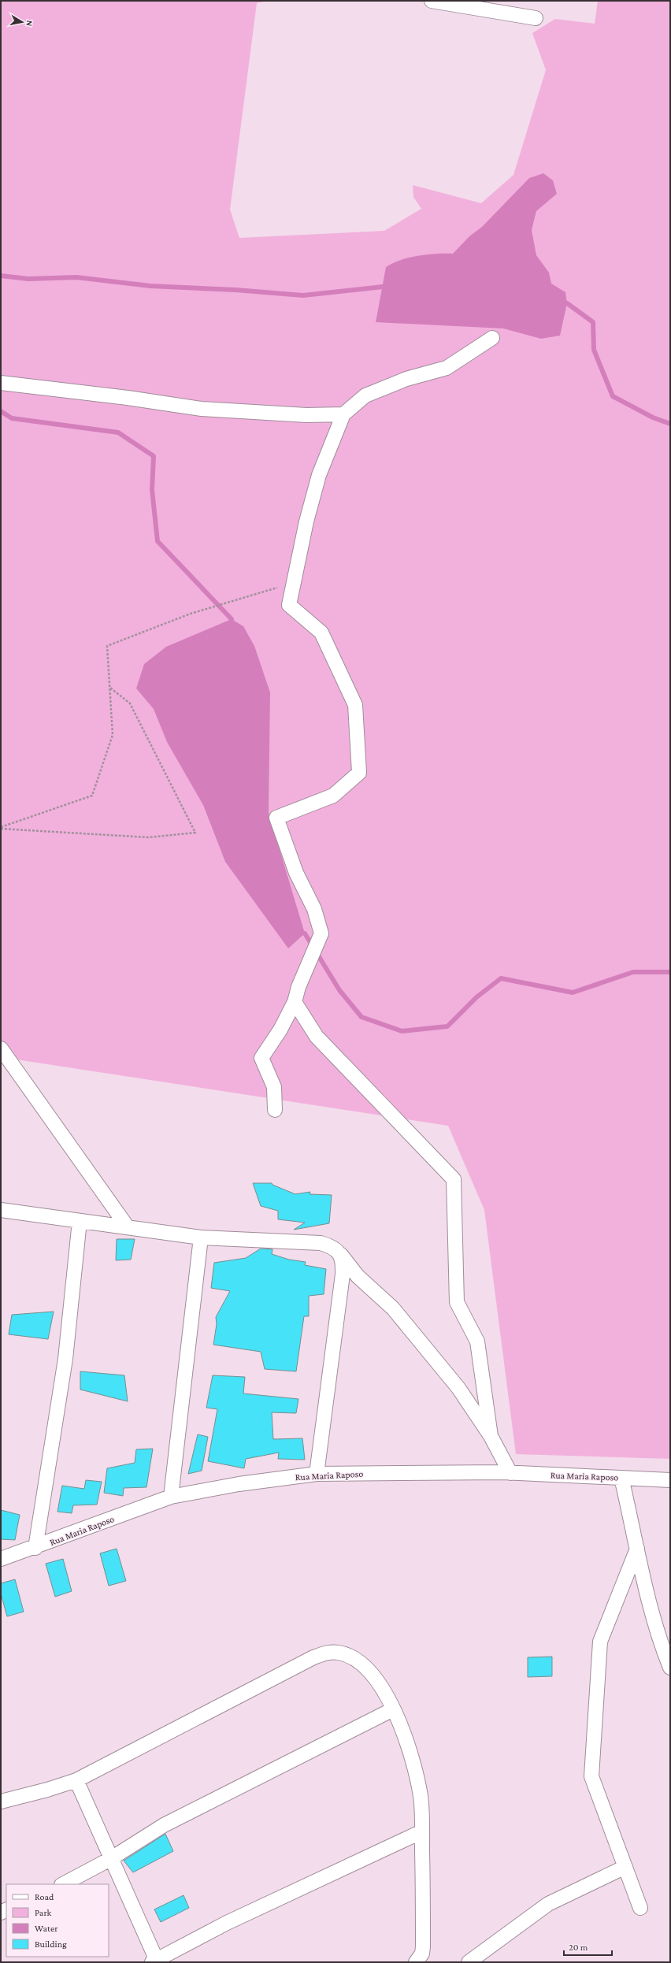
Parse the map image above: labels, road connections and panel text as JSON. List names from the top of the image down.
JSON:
{
  "streets": {
    "street": ["Rua Maria Raposo"]
  },
  "legend": [
    "Road",
    "Park",
    "Water",
    "Building"
  ],
  "scale_bar": "20 m",
  "north": "right"
}
